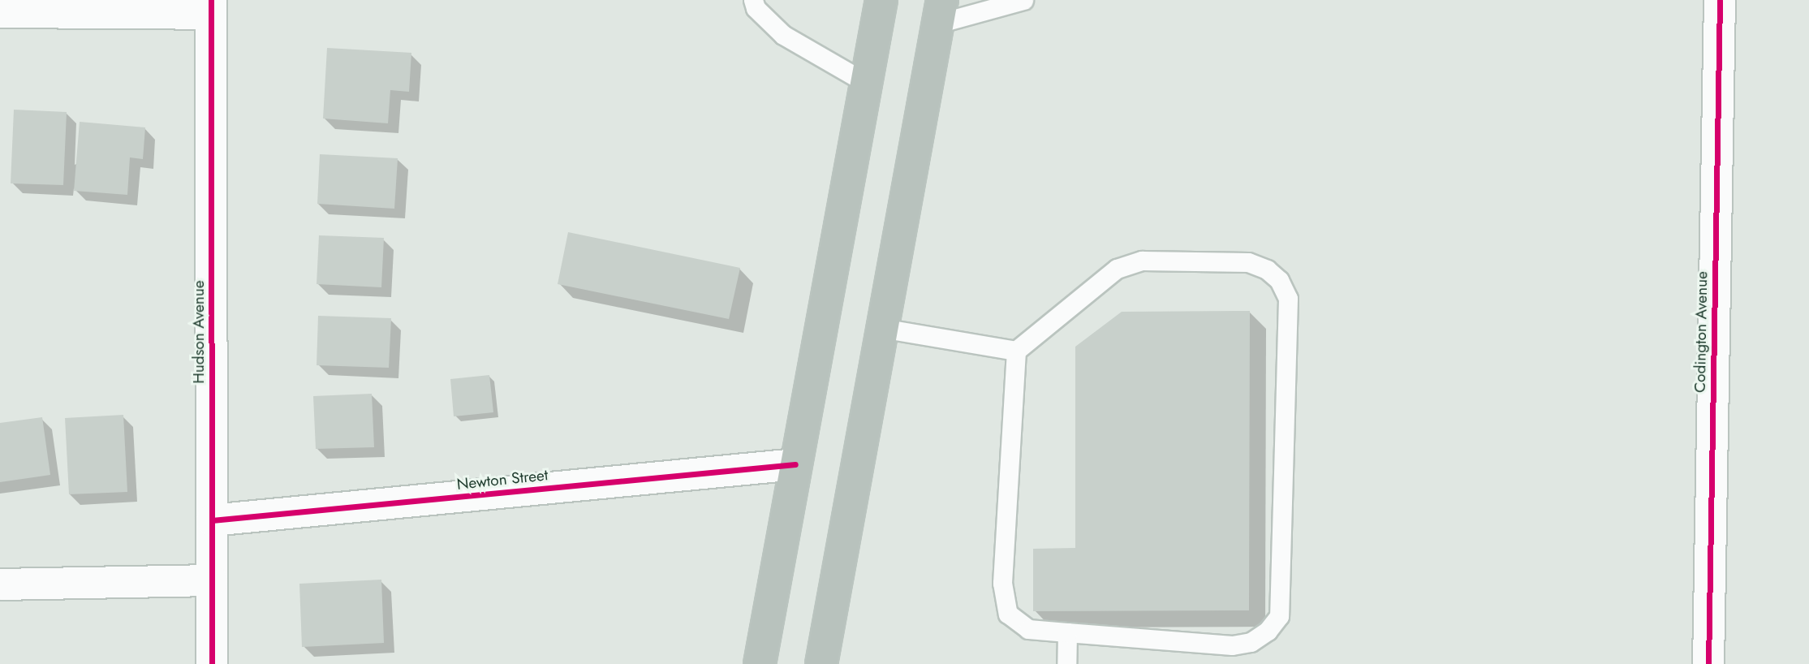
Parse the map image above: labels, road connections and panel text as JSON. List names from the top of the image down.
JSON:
{
  "streets": {
    "street": ["Hudson Avenue", "Codington Avenue", "Newton Street"]
  },
  "crossings": [
    ["Hudson Avenue", "Newton Street"]
  ]
}
